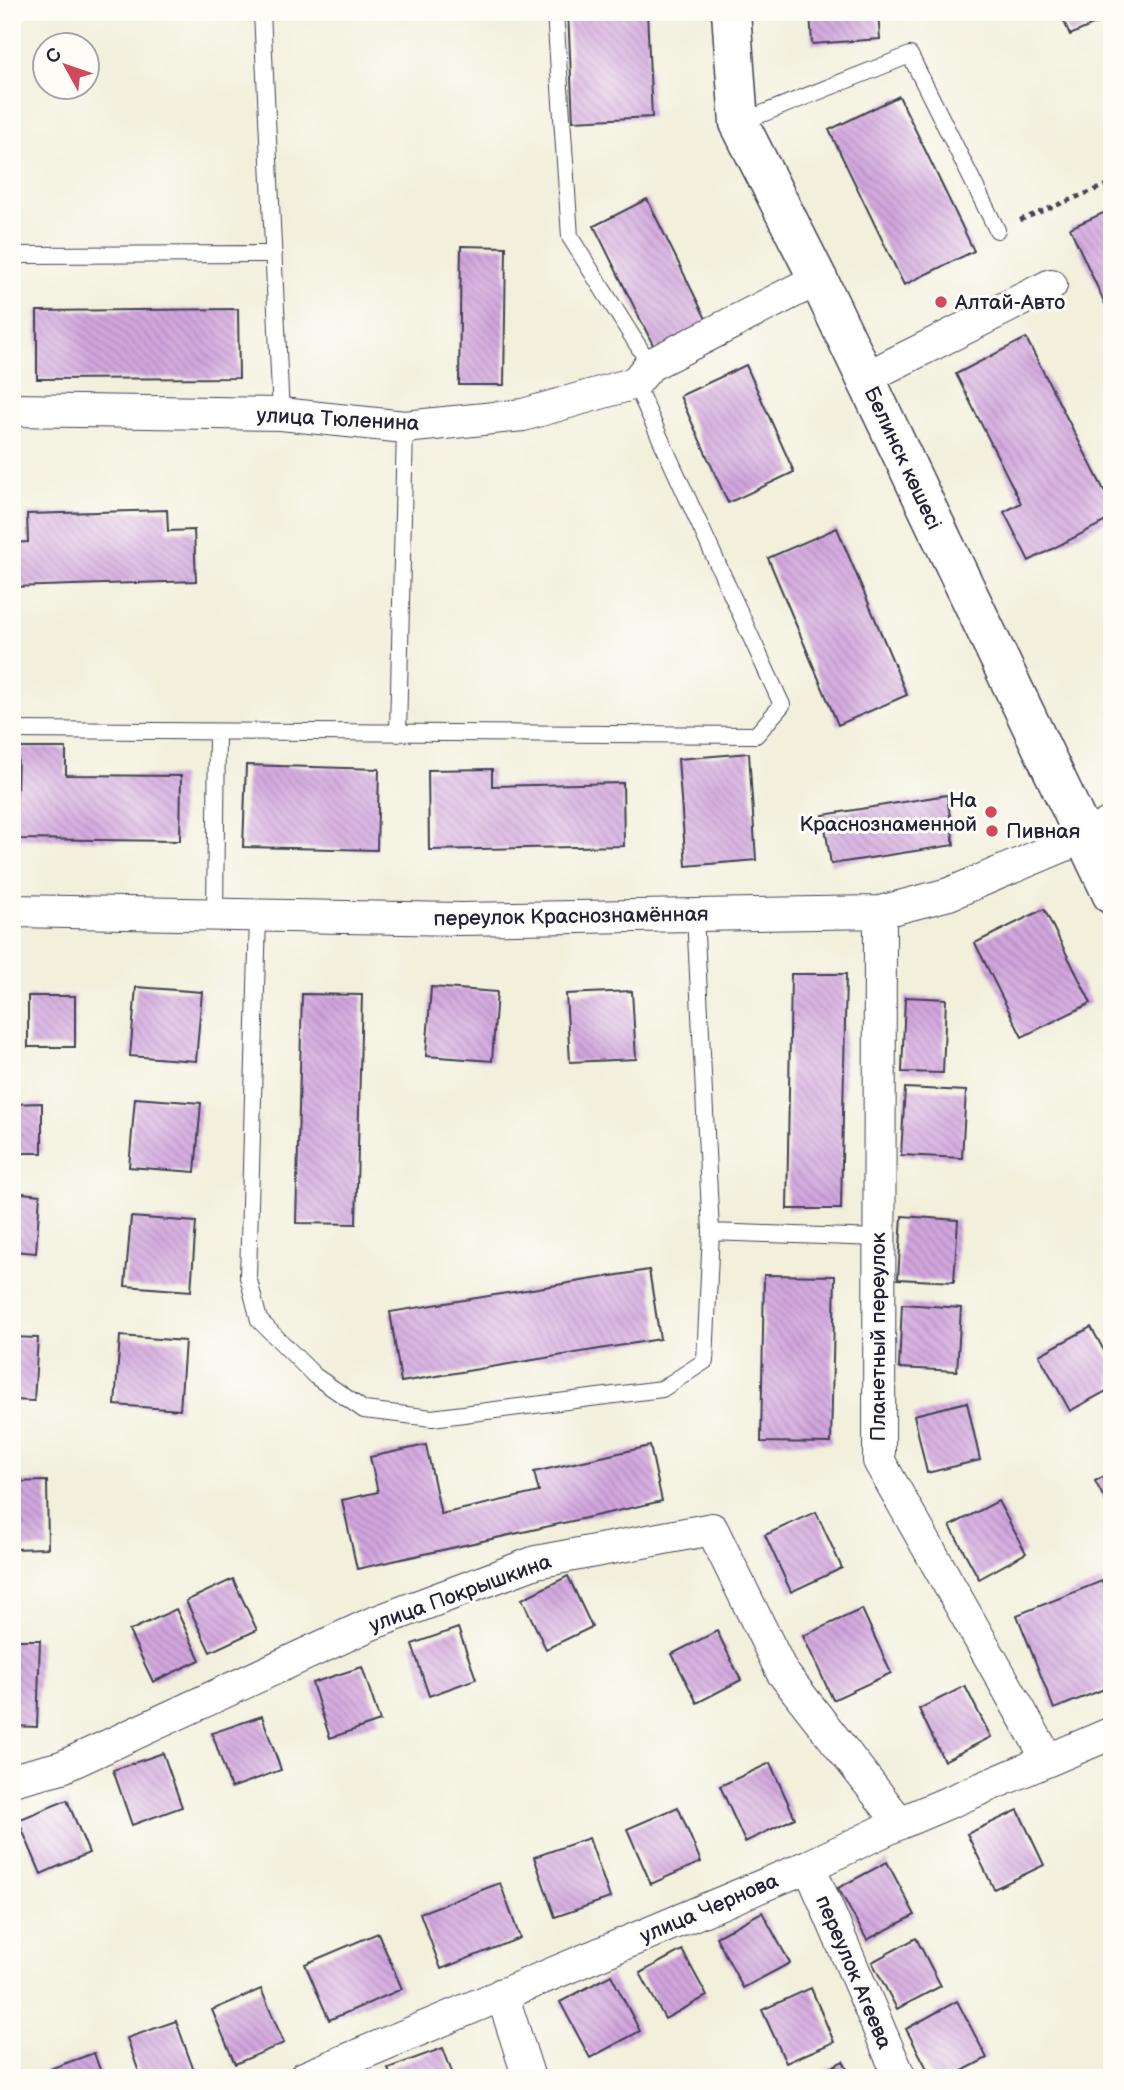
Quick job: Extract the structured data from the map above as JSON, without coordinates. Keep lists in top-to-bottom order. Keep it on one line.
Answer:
{"streets":{"main road":["Белинск көшесі"],"street":["улица Тюленина","переулок Краснознамённая","Планетный переулок","улица Покрышкина","улица Чернова","переулок Агеева"]},"crossings":[["улица Тюленина","Белинск көшесі"],["Белинск көшесі","переулок Краснознамённая"],["переулок Краснознамённая","Планетный переулок"],["Планетный переулок","улица Чернова"],["улица Покрышкина","улица Чернова"],["улица Чернова","переулок Агеева"]],"places":["Алтай-Авто","На Краснознаменной","Пивная"],"north":"top left"}
